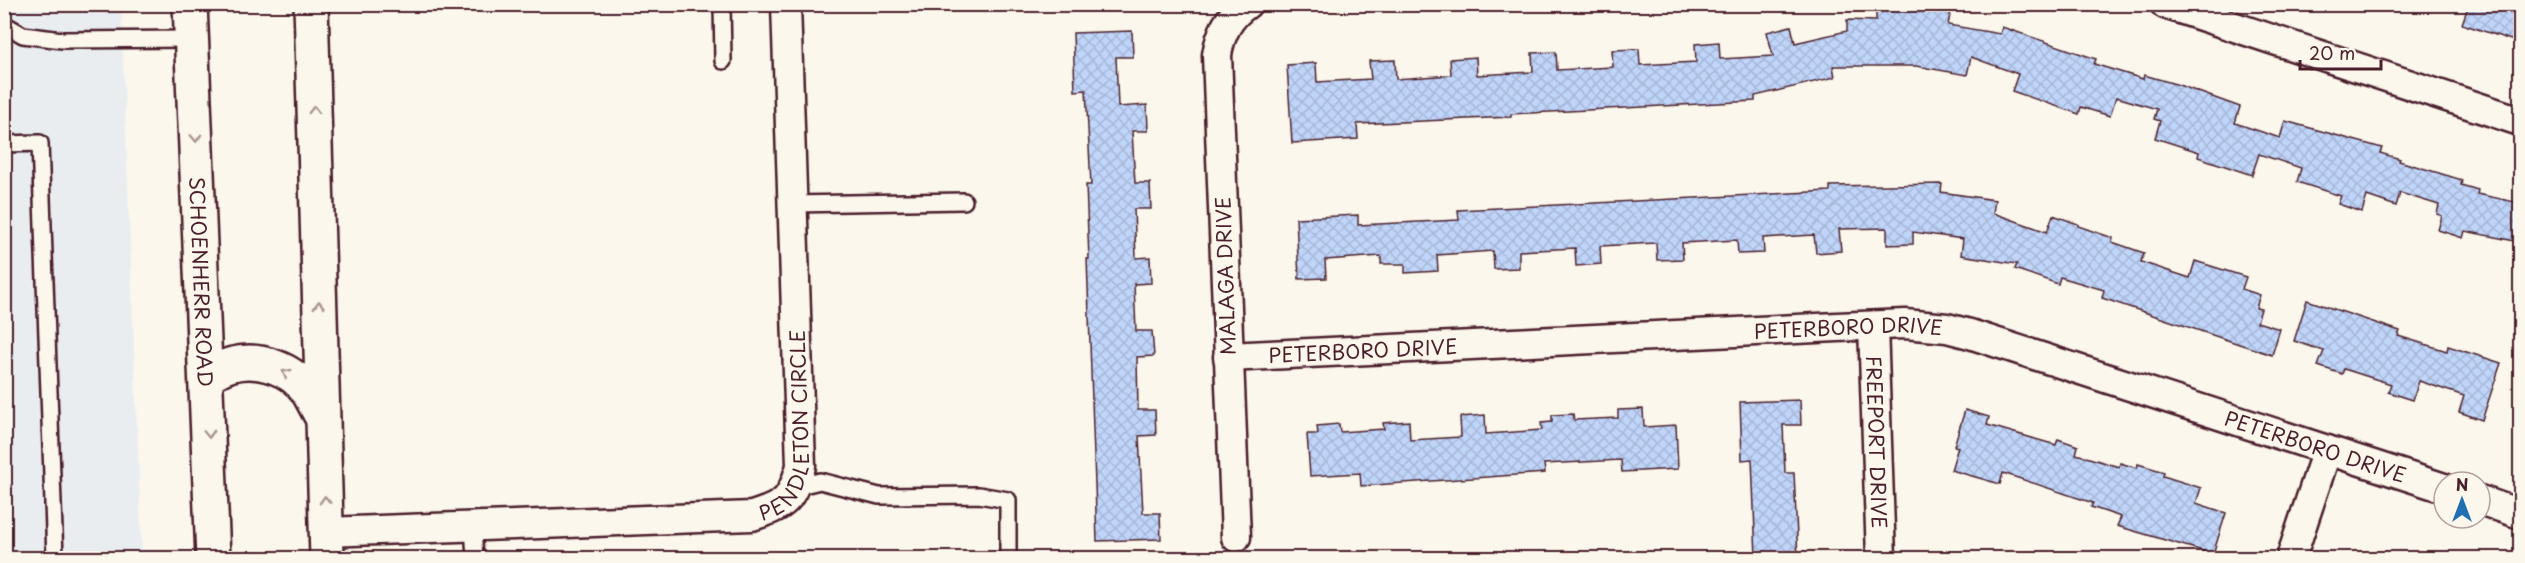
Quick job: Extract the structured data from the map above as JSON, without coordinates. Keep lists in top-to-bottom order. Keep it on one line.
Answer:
{"streets":{"main road":["SCHOENHERR ROAD"],"street":["MALAGA DRIVE","PETERBORO DRIVE","PENDLETON CIRCLE","FREEPORT DRIVE"]},"crossings":[["MALAGA DRIVE","PETERBORO DRIVE"],["PETERBORO DRIVE","FREEPORT DRIVE"]],"scale_bar":"20 m","north":"top"}
